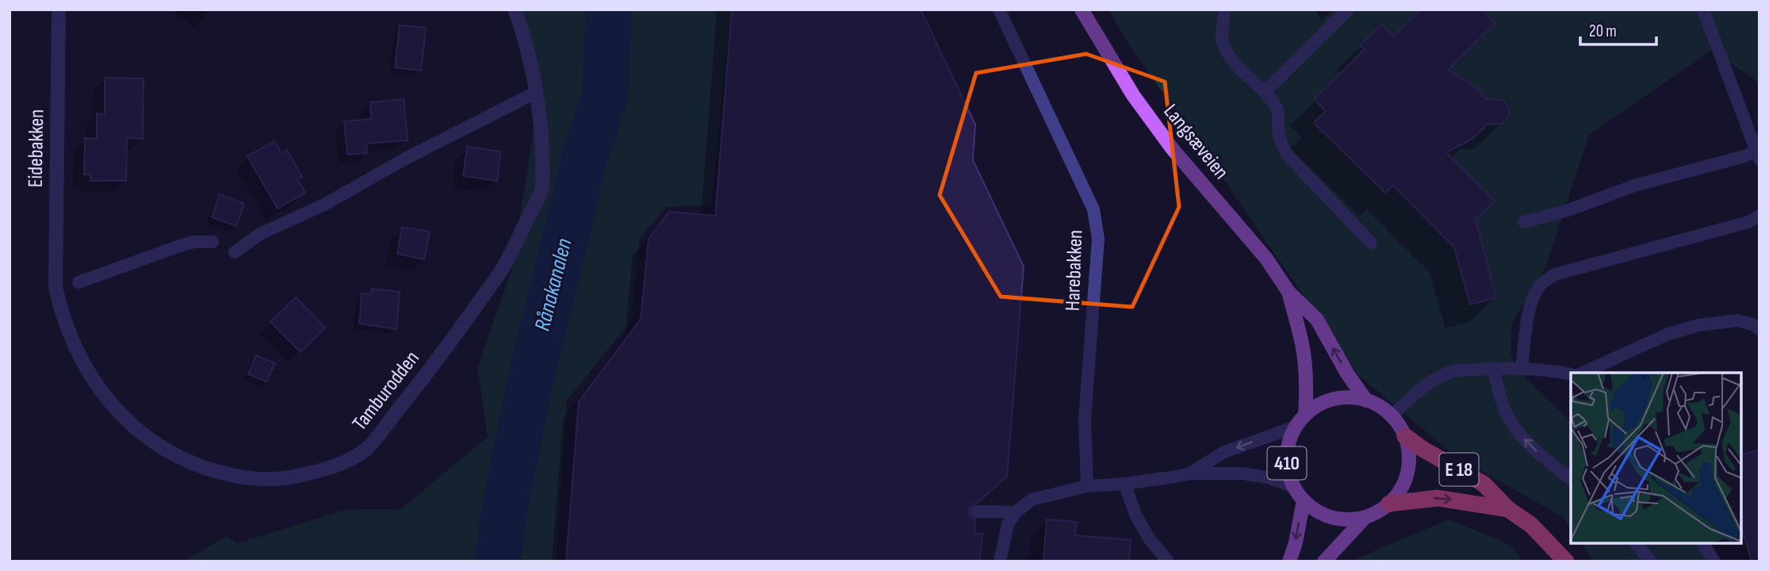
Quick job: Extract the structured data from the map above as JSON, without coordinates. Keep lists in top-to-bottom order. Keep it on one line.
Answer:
{"streets":{"highway":["E 18"],"main road":["Langsæveien","410"],"street":["Eidebakken","Tamburodden"],"lane":["Harebakken"]},"crossings":[["Langsæveien","410"],["Langsæveien","E 18"],["Eidebakken","Tamburodden"],["410","E 18"]],"water":["Rånakanalen"],"scale_bar":"20 m"}
